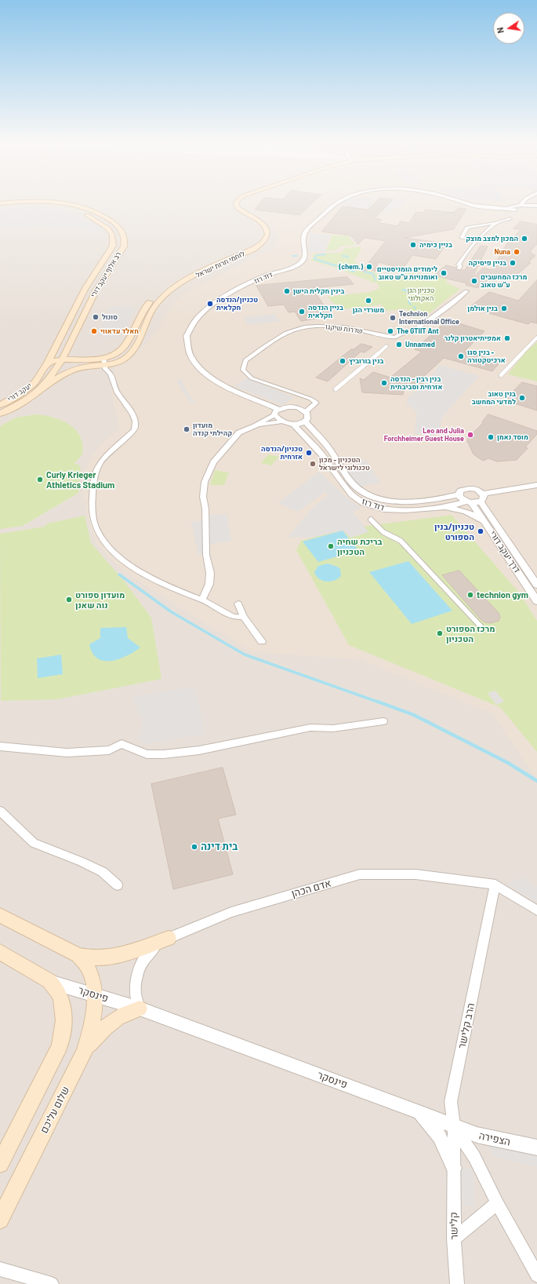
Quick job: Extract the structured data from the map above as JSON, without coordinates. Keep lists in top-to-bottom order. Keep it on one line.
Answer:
{"streets":{"main road":["לוחמי חרות ישראל","רב אלוף יעקב דורי","יעקב דורי","שלום עליכם"],"street":["דוד רוז","שדרות שיקגו","דרך יעקב דורי","אדם הכהן","פינסקר","הרב קלישר","הצפירה","קלישר"]},"crossings":[["לוחמי חרות ישראל","רב אלוף יעקב דורי"],["רב אלוף יעקב דורי","יעקב דורי"],["דוד רוז","דרך יעקב דורי"],["אדם הכהן","פינסקר"],["אדם הכהן","הרב קלישר"],["פינסקר","הרב קלישר"],["פינסקר","שלום עליכם"],["פינסקר","הצפירה"],["הרב קלישר","הצפירה"],["הרב קלישר","קלישר"]],"parks":["טכניון הגן האקולוגי"],"places":["המכון למצב מוצק","בניין כימיה","Nuna","בניין פיסיקה","(chem.)","לימודים הומניסטיים ואומנויות ע\"ש טאוב","מרכז המחשבים ע\"ש טאוב","בינין חקלית הישן","משרדי הגן","טכניון/הנדסה חקלאית","בנין אולמן","בניין הנדסה חקלאית","סונול","Technion International Office","חאלד עדאווי","The GTIIT Ant","אמפיתיאטרון קלנר","Unnamed","בנין סגו - ארכיטקטורה","בנין בורוביץ","בנין רבין - הנדסה אזרחית וסביבתית","בנין טאוב למדעי המחשב","מועדון קהילתי קנדה","Leo and Julia Forchheimer Guest House","מוסד נאמן","טכניון/הנדסה אזרחית","הטכניון - מכון טכנולוגי לישראל","Curly Krieger Athletics Stadium","טכניון/בנין הספורט","בריכת שחיה הטכניון","technion gym","מועדון ספורט נוה שאנן","מרכז הספורט הטכניון","בית דינה"],"north":"left"}
